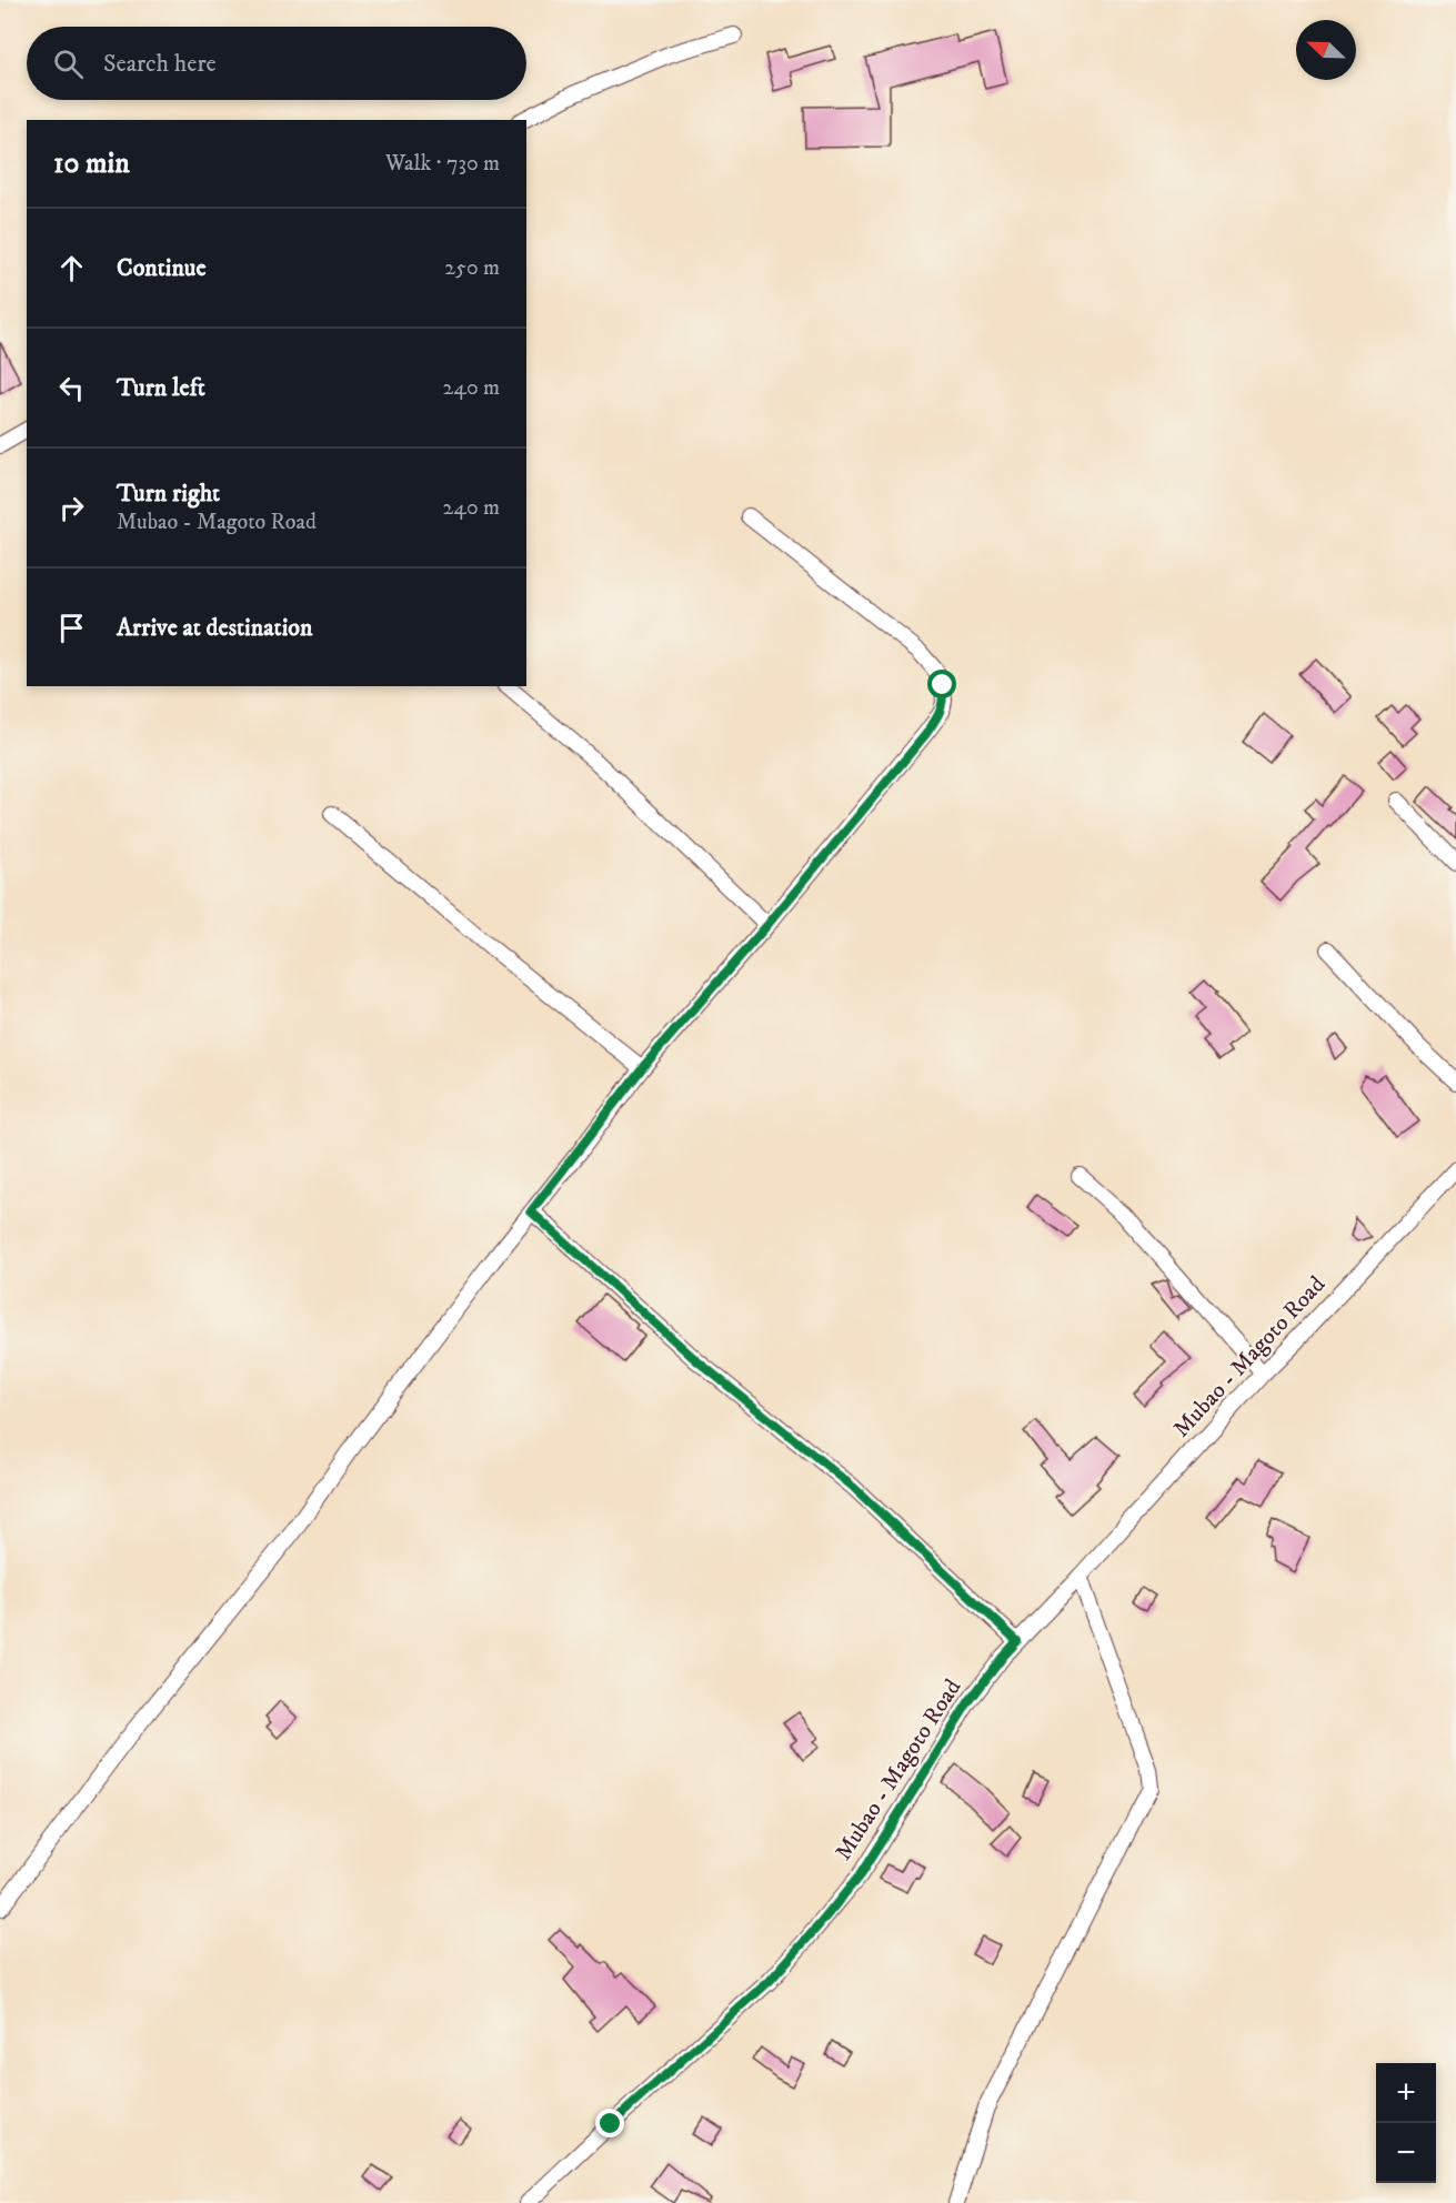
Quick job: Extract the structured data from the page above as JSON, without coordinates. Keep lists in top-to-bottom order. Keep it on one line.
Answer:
{"streets":{"street":["Mubao - Magoto Road"]},"north":"top left","page":{"search":"Search here","heading":["10 min","Walk · 730 m"],"list":[["Continue","250 m"],["Turn left","240 m"],["Turn right","Mubao - Magoto Road","240 m"],"Arrive at destination"],"map_buttons":["+","−"]}}
